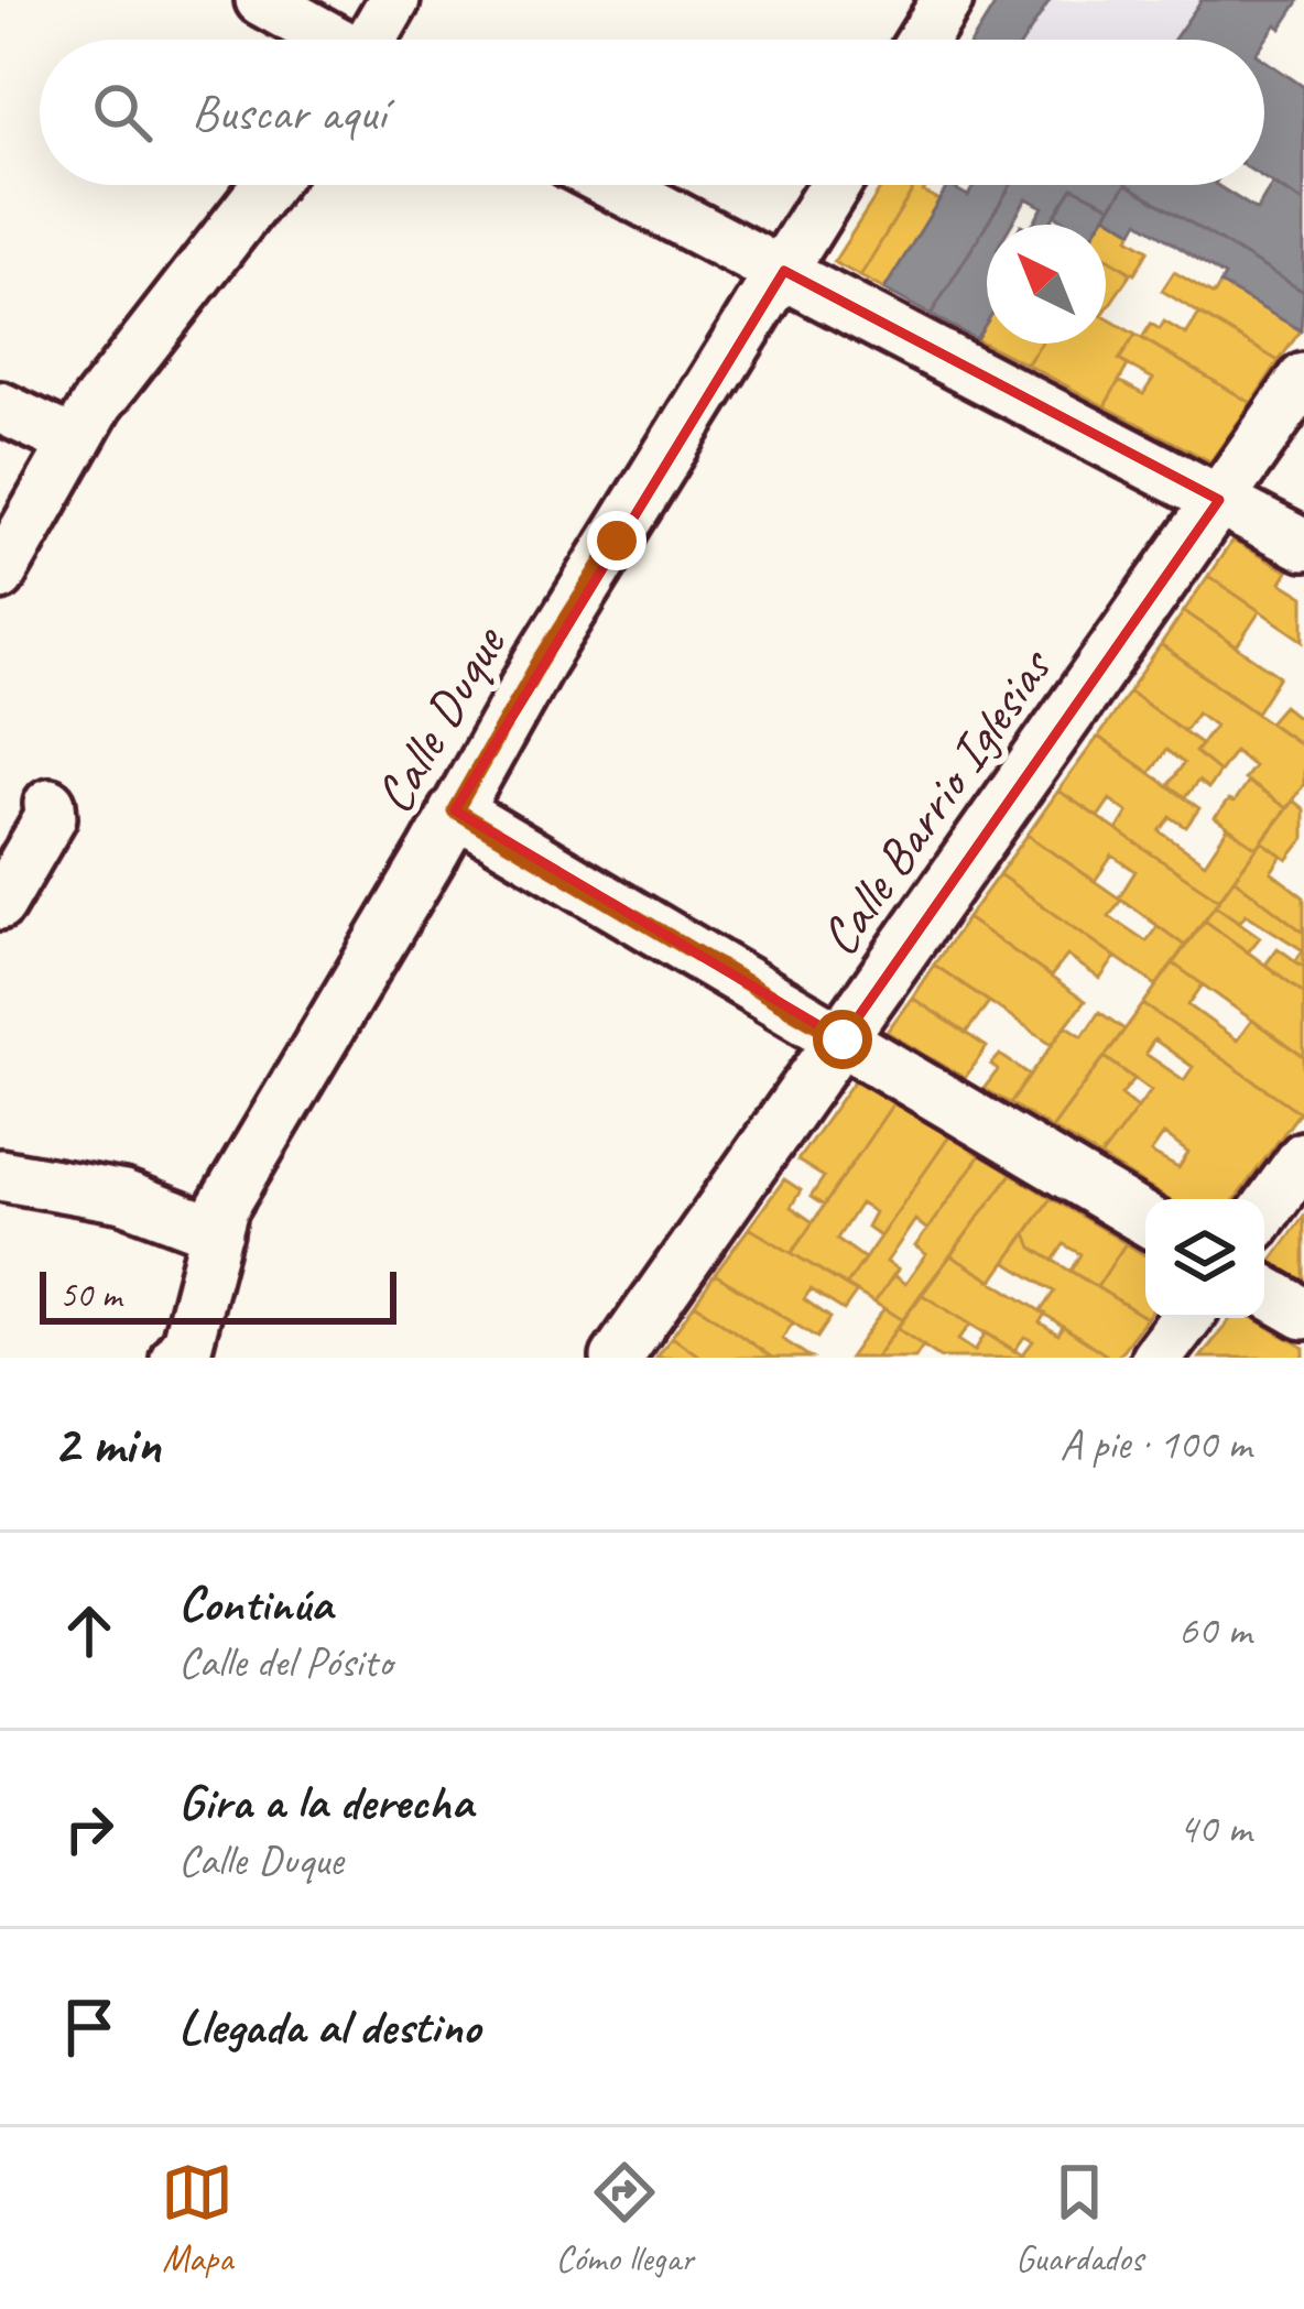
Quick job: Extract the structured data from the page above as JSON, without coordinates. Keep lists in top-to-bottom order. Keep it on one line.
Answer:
{"streets":{"street":["Calle Duque","Calle Barrio Iglesias"]},"scale_bar":"50 m","north":"top left","page":{"search":"Buscar aquí","scale":"50 m","heading":["2 min","A pie · 100 m"],"list":[["Continúa","Calle del Pósito","60 m"],["Gira a la derecha","Calle Duque","40 m"],"Llegada al destino"],"nav":["Mapa","Cómo llegar","Guardados"]}}
